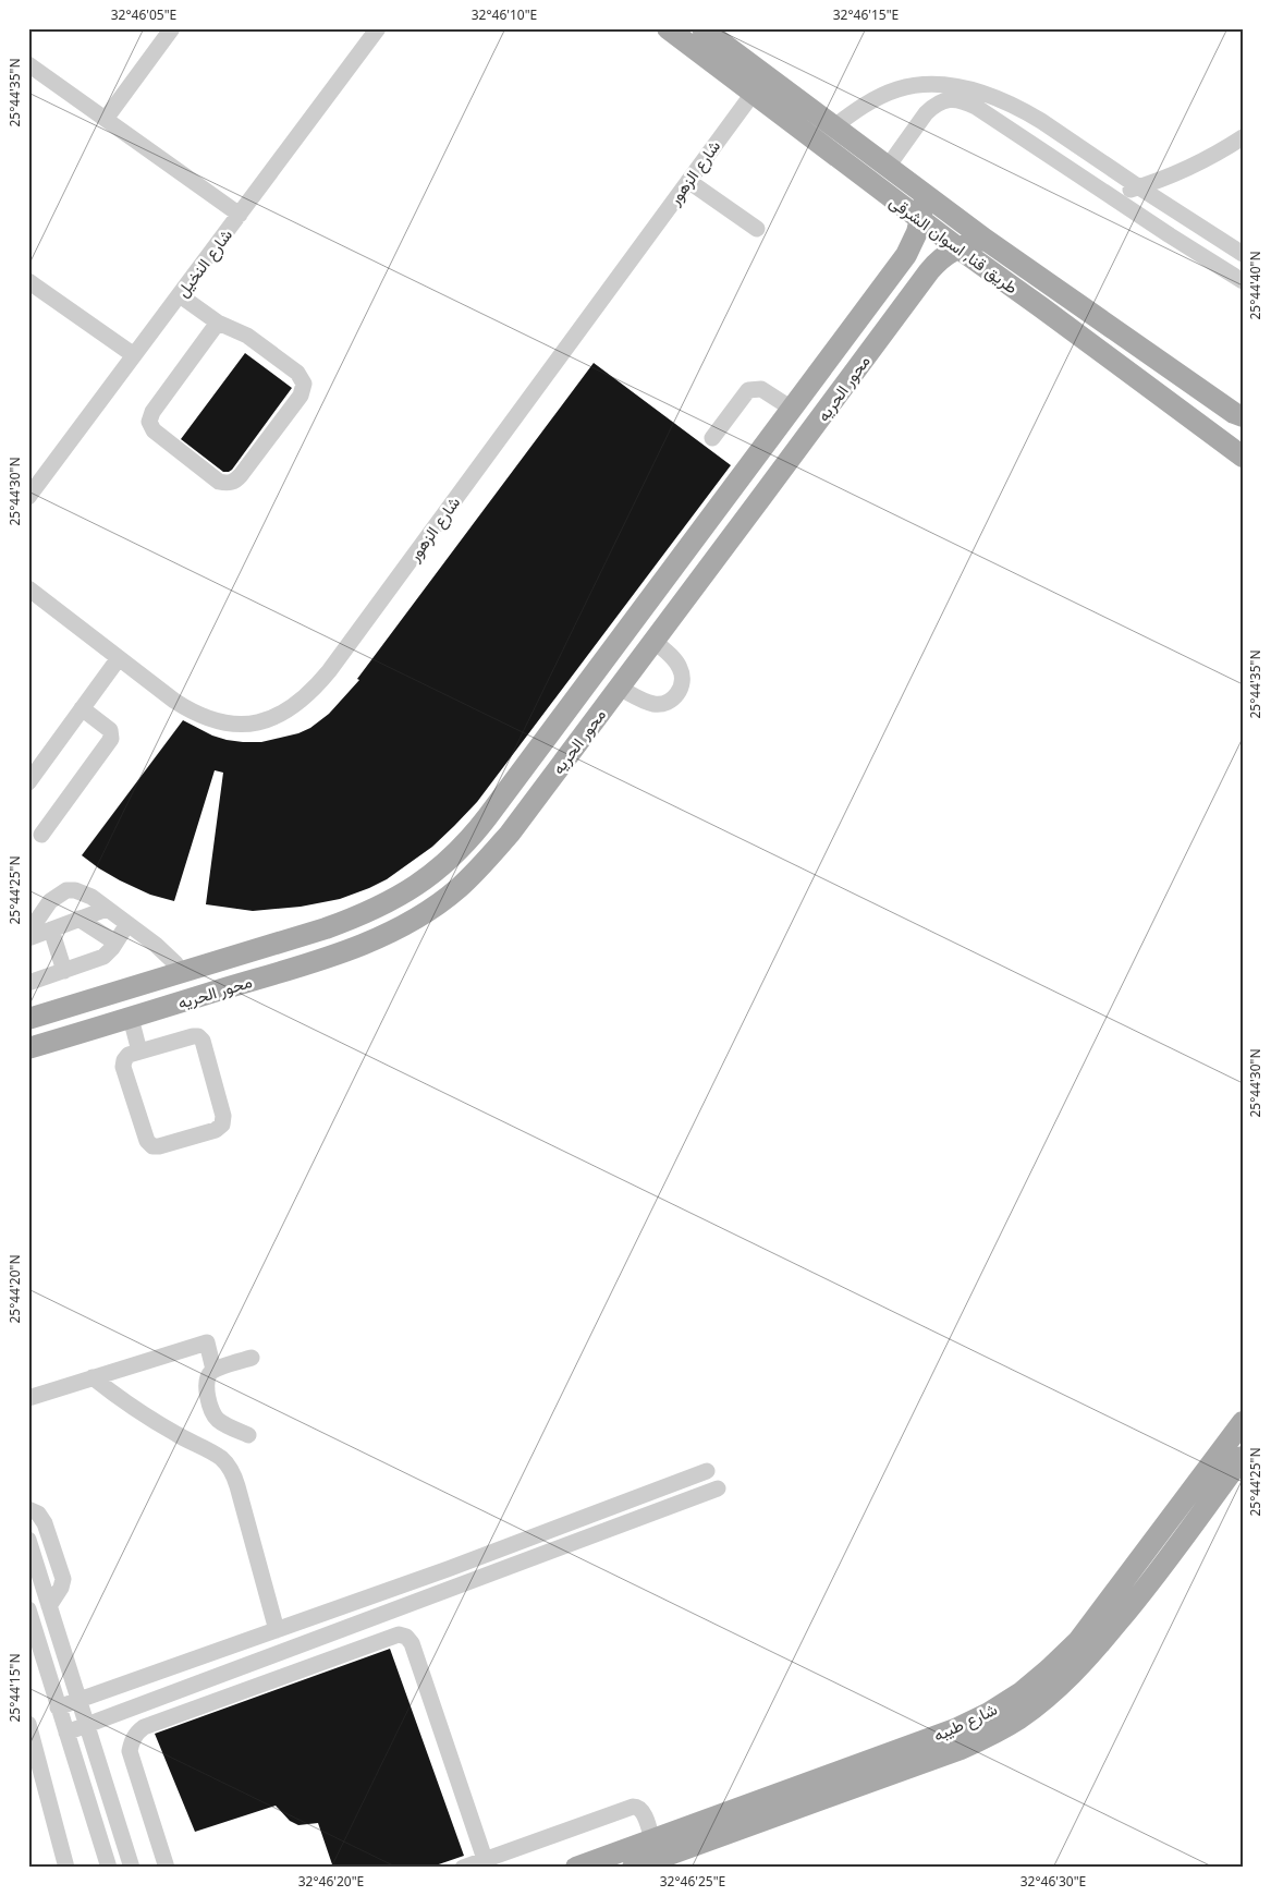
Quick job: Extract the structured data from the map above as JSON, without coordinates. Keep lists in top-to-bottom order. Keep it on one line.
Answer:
{"streets":{"main road":["طريق قنا, اسوان الشرقى","محور الحريه","شارع طيبه"],"street":["شارع الزهور","شارع النخيل"]},"crossings":[["شارع الزهور","طريق قنا, اسوان الشرقى"],["طريق قنا, اسوان الشرقى","محور الحريه"]],"coordinates":["32°46'05\"E","32°46'10\"E","32°46'15\"E","25°44'35\"N","25°44'40\"N","25°44'30\"N","25°44'25\"N","25°44'20\"N","25°44'15\"N","32°46'20\"E","32°46'25\"E","32°46'30\"E"]}
